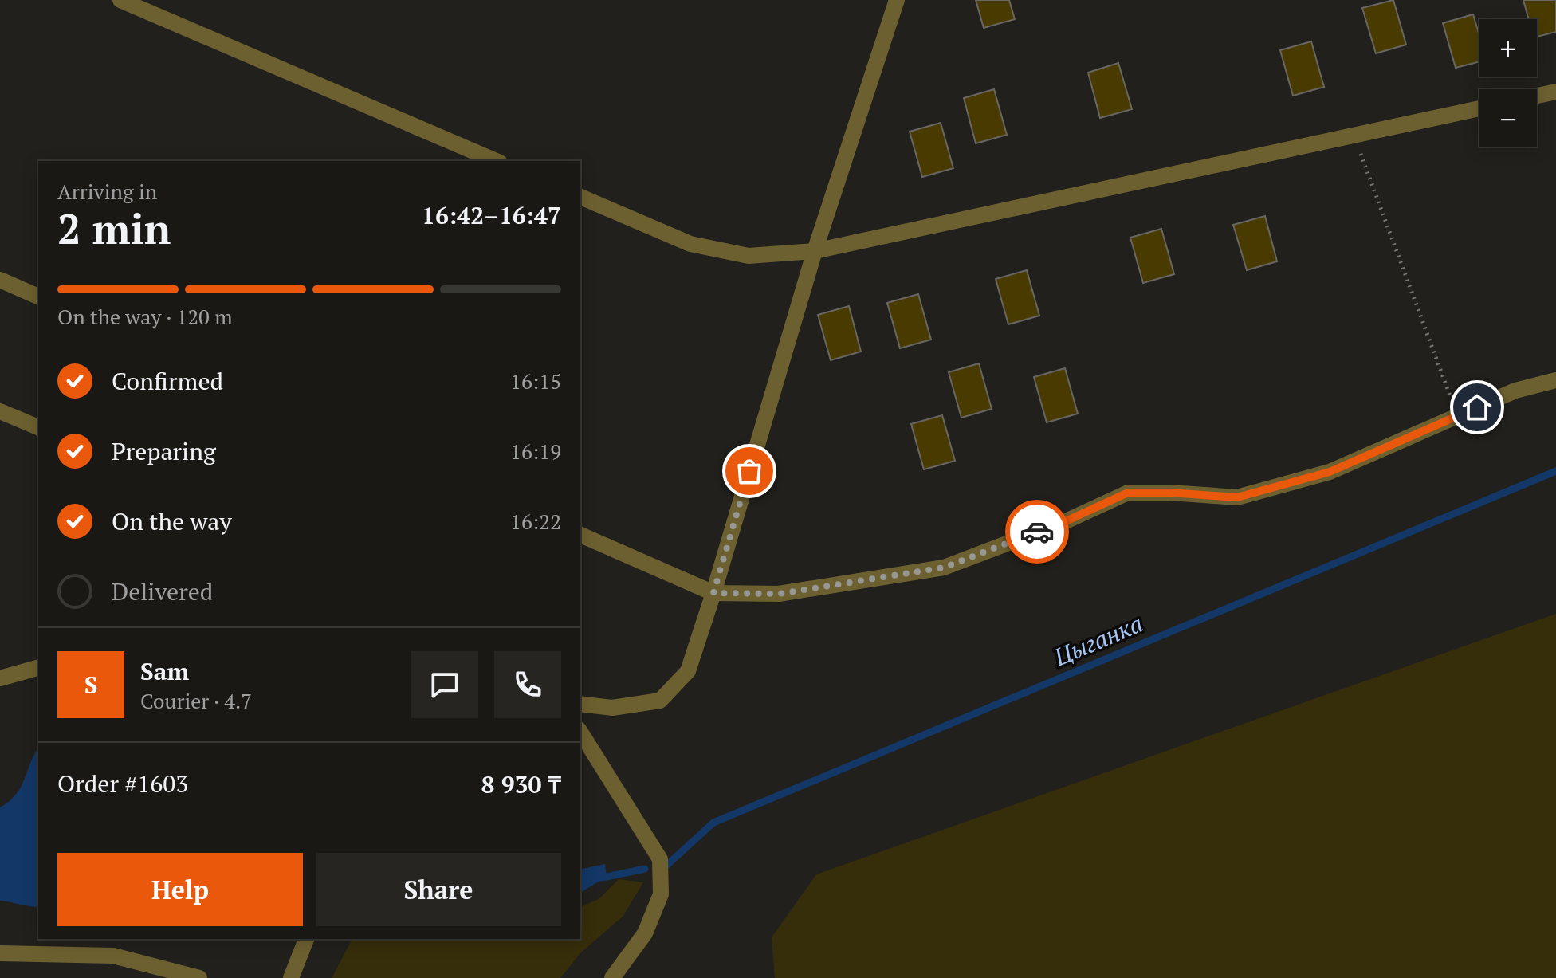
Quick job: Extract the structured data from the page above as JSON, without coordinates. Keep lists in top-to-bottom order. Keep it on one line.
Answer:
{"water":["Цыганка"],"page":{"map_buttons":["+","−"],"heading":["2 min","Arriving in","16:42–16:47"],"panel":["Sam","Courier · 4.7","Order #1603","8 930 ₸"],"bar":"On the way · 120 m","list":[["Confirmed","16:15"],["Preparing","16:19"],["On the way","16:22"],"Delivered"],"round":"S","buttons":["Help","Share"]}}
